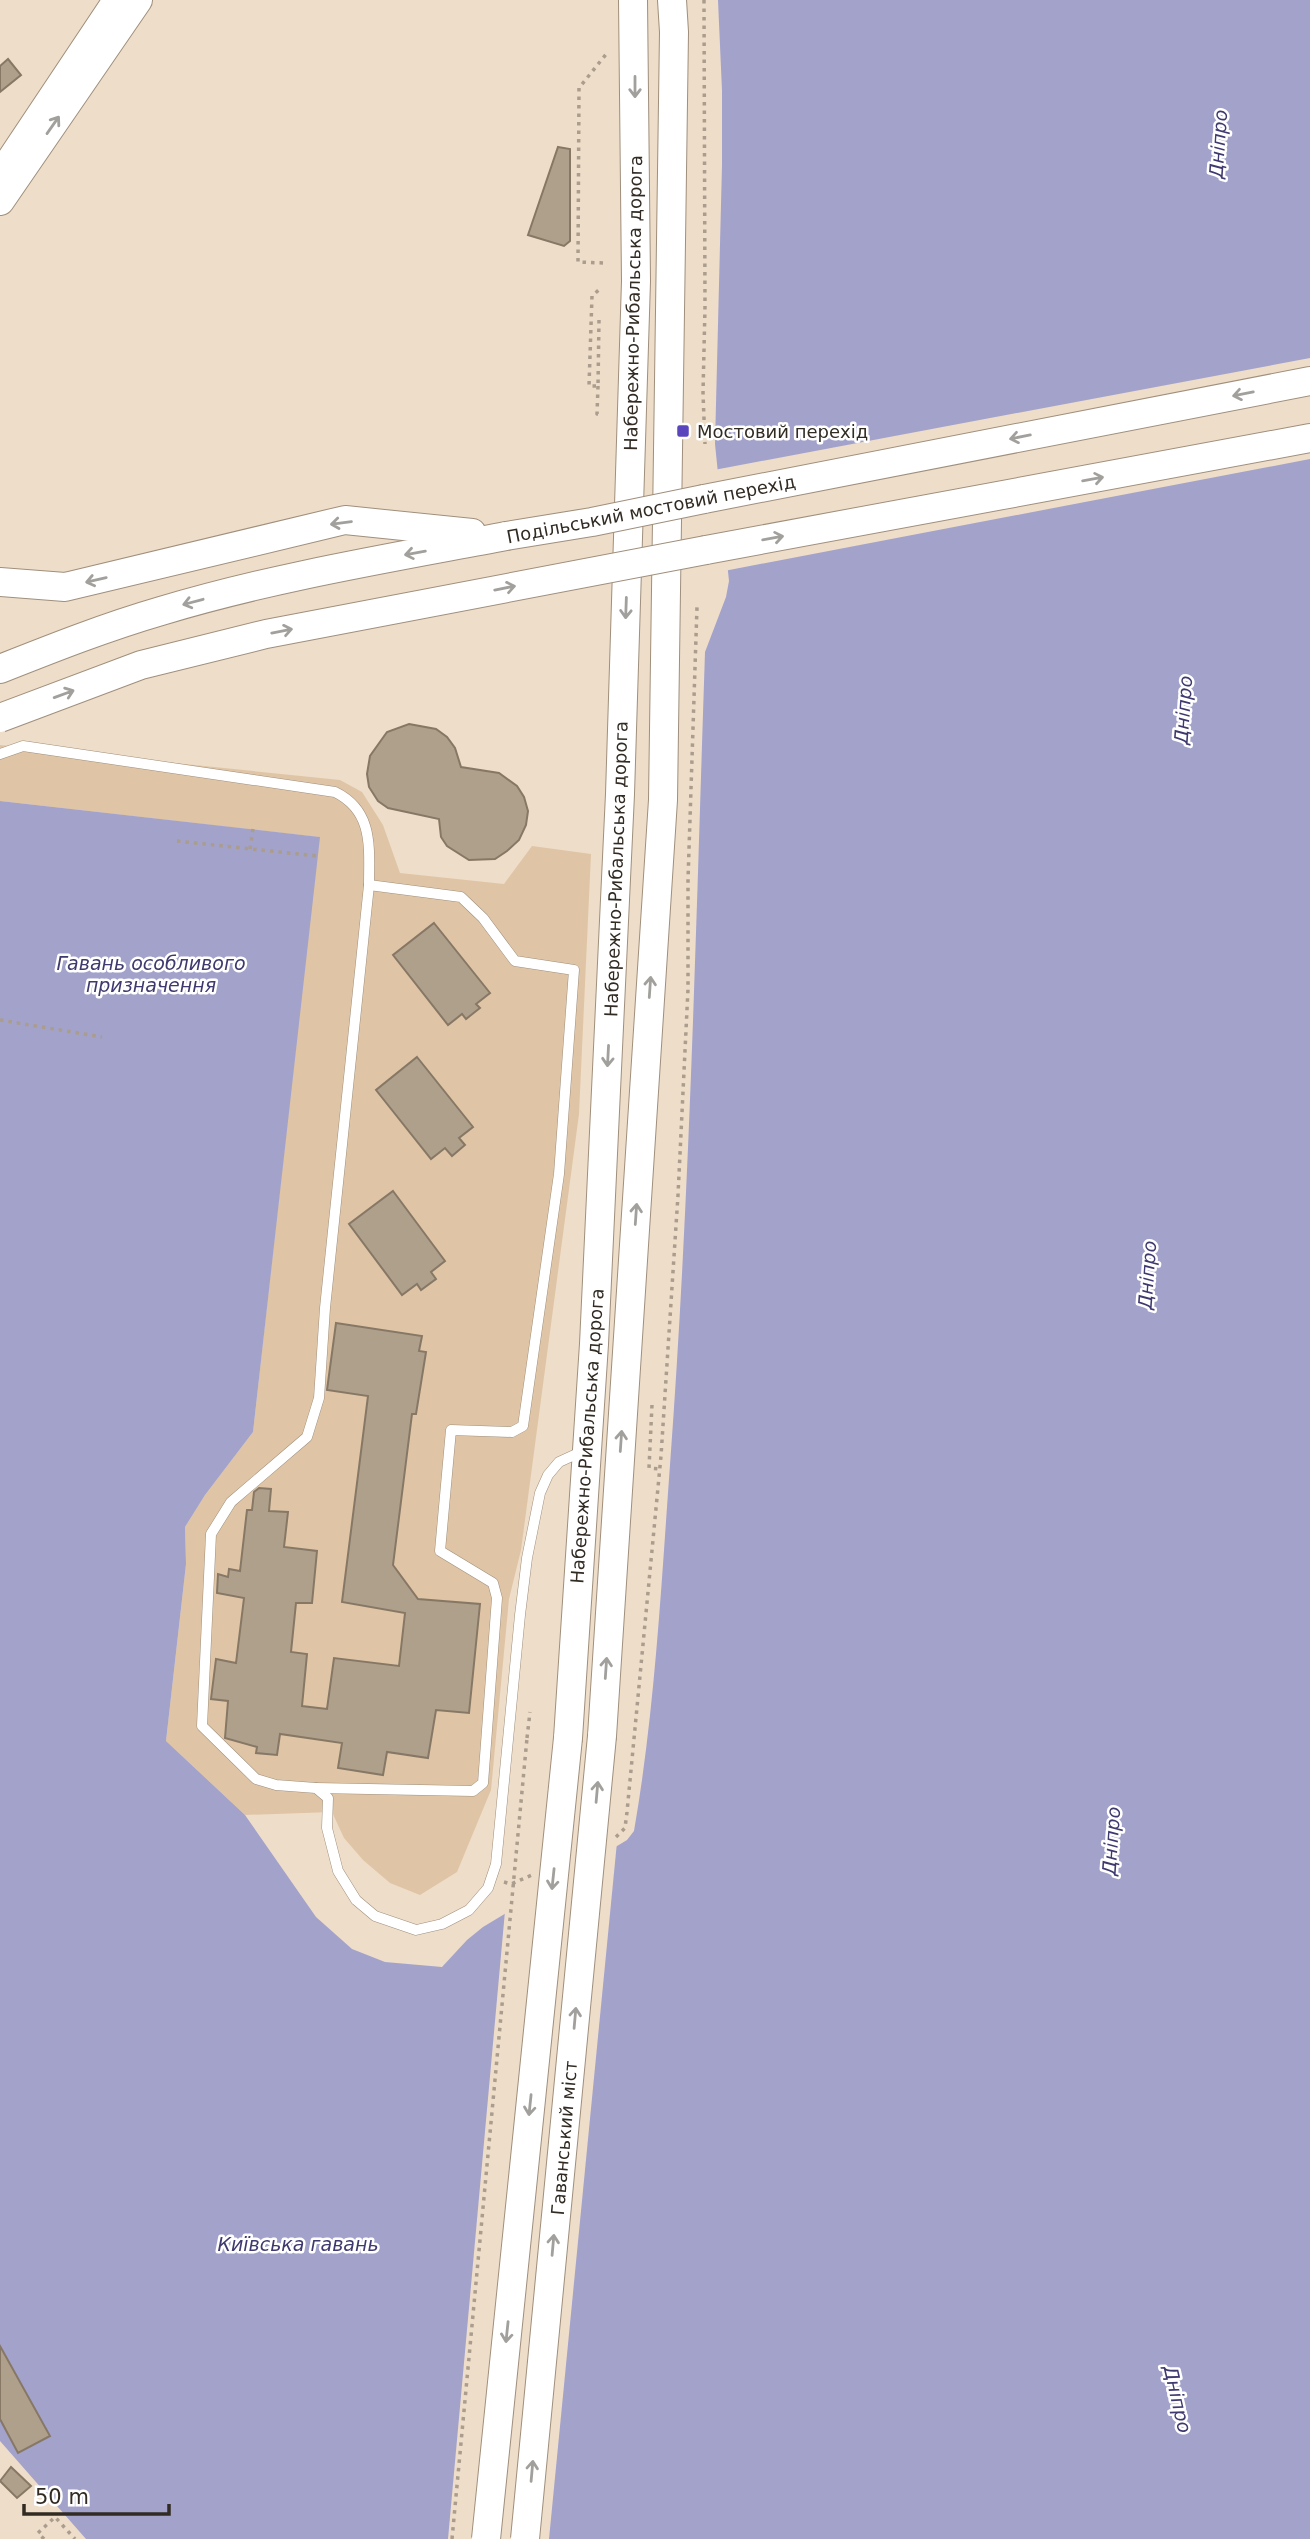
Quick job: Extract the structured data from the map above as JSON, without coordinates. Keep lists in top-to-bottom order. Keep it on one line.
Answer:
{"streets":{"main road":["Набережно-Рибальська дорога","Подільський мостовий перехід","Гаванський міст"]},"crossings":[["Набережно-Рибальська дорога","Гаванський міст"]],"water":["Дніпро","Гавань особливого призначення","Київська гавань"],"places":{"transit":["Мостовий перехід"]},"scale_bar":"50 m"}
